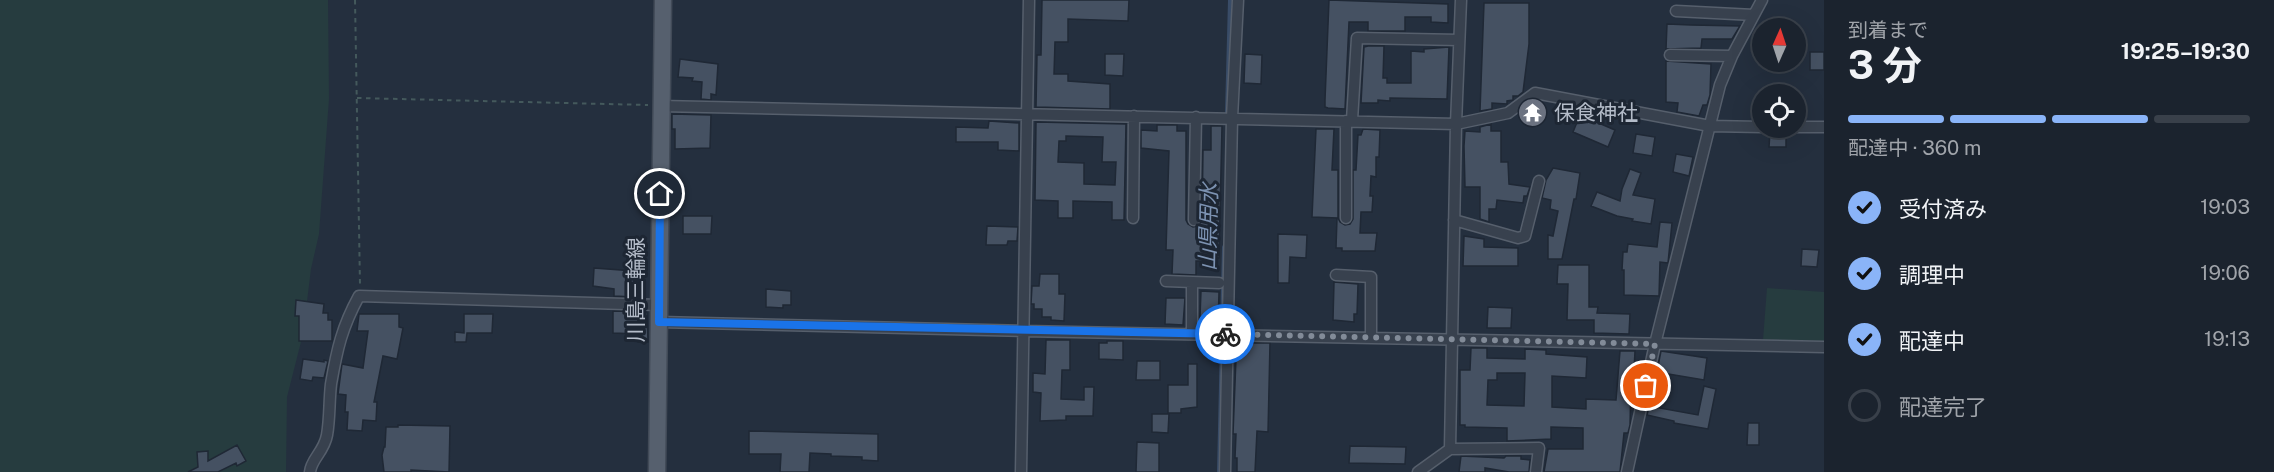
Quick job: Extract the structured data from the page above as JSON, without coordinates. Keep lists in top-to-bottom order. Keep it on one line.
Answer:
{"streets":{"main road":["川島三輪線"]},"water":["山県用水"],"places":{"temple":["保食神社"]},"north":"top","page":{"heading":["3 分","到着まで","19:25–19:30"],"bar":"配達中 · 360 m","list":[["受付済み","19:03"],["調理中","19:06"],["配達中","19:13"],"配達完了"]}}
